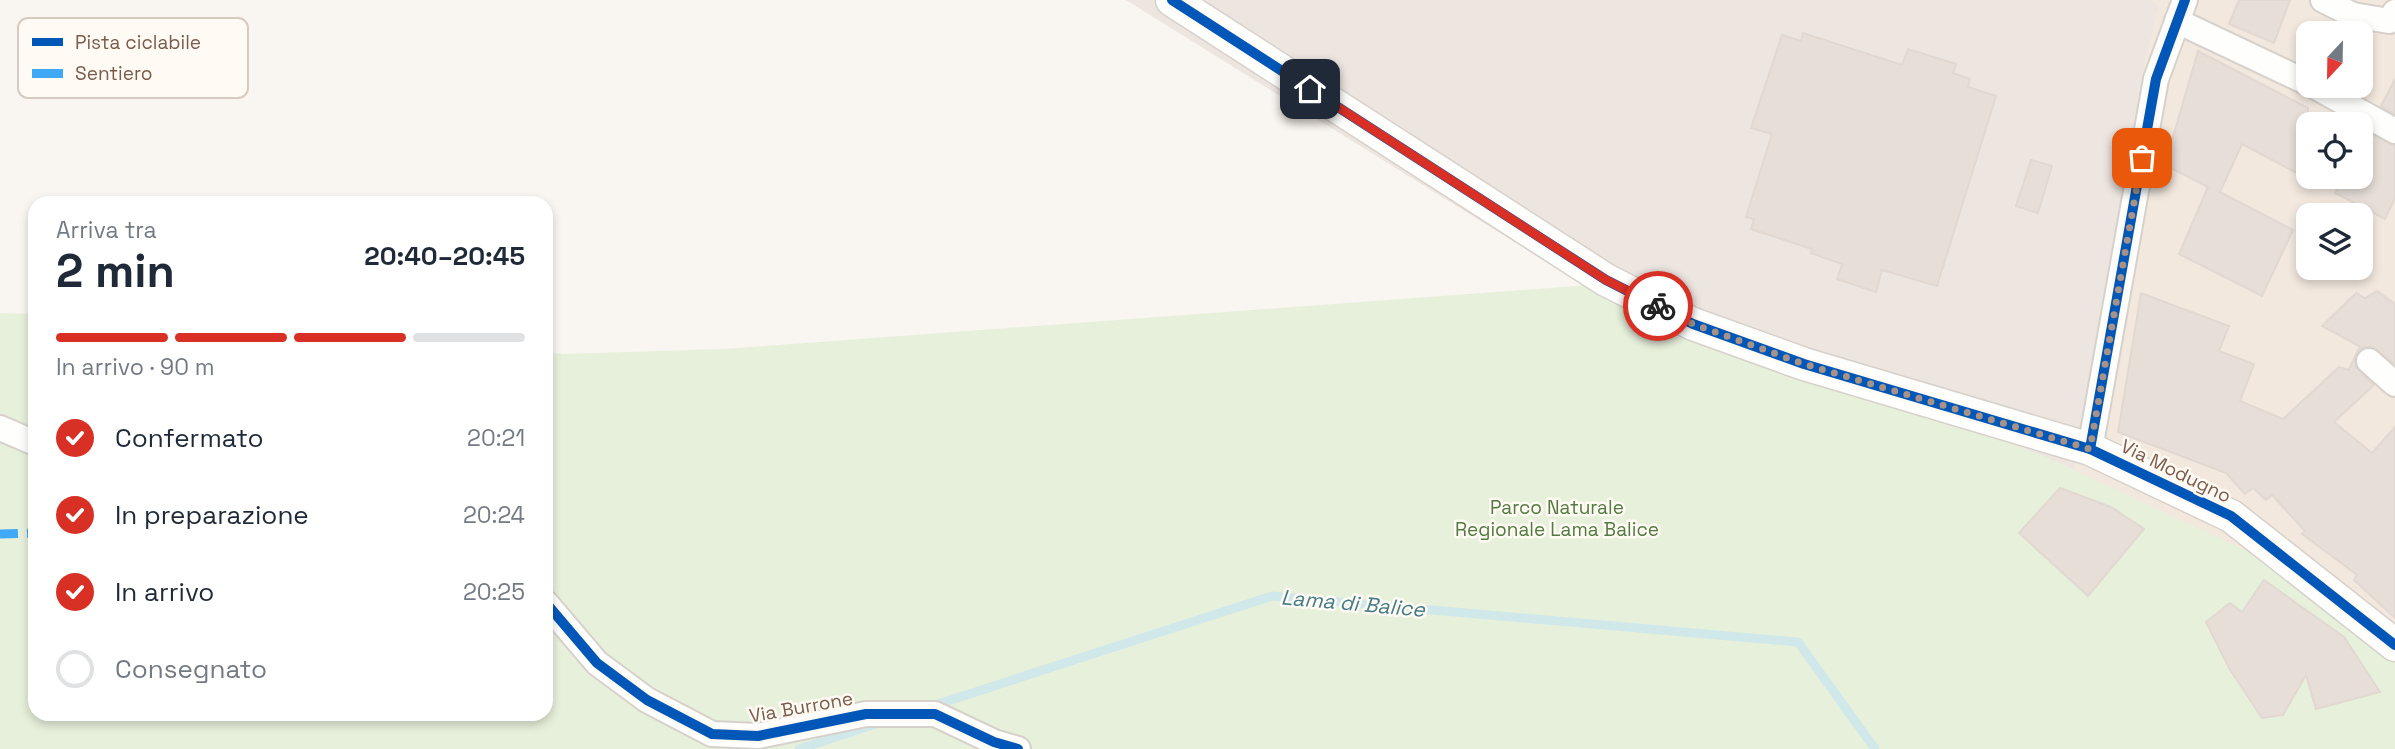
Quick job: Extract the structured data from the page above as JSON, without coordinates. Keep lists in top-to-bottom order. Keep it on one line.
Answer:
{"streets":{"street":["Via Modugno","Via Burrone"]},"water":["Lama di Balice"],"parks":["Parco Naturale Regionale Lama Balice"],"legend":["Pista ciclabile","Sentiero"],"north":"bottom","page":{"heading":["2 min","Arriva tra","20:40–20:45"],"bar":"In arrivo · 90 m","list":[["Confermato","20:21"],["In preparazione","20:24"],["In arrivo","20:25"],"Consegnato"]}}
